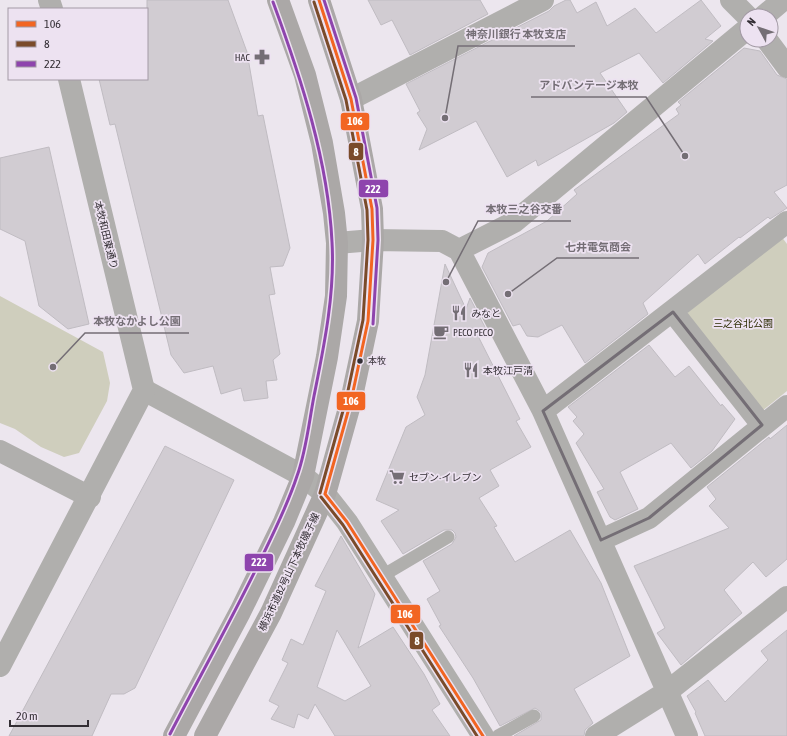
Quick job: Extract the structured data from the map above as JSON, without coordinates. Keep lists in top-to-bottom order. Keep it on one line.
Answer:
{"streets":{"main road":["横浜市道82号山下本牧磯子線"],"street":["本牧和田東通り"]},"parks":["三之谷北公園"],"places":{"pharmacy":["HAC"],"other":["神奈川銀行 本牧支店","アドバンテージ本牧","本牧三之谷交番","七井電気商会","本牧","本牧なかよし公園"],"restaurant":["みなと","本牧江戸清"],"cafe":["PECO PECO"],"supermarket":["セブン-イレブン"]},"lines":["transit line 106","transit line 222","transit line 8"],"legend":["106","8","222"],"scale_bar":"20 m","north":"top left"}
